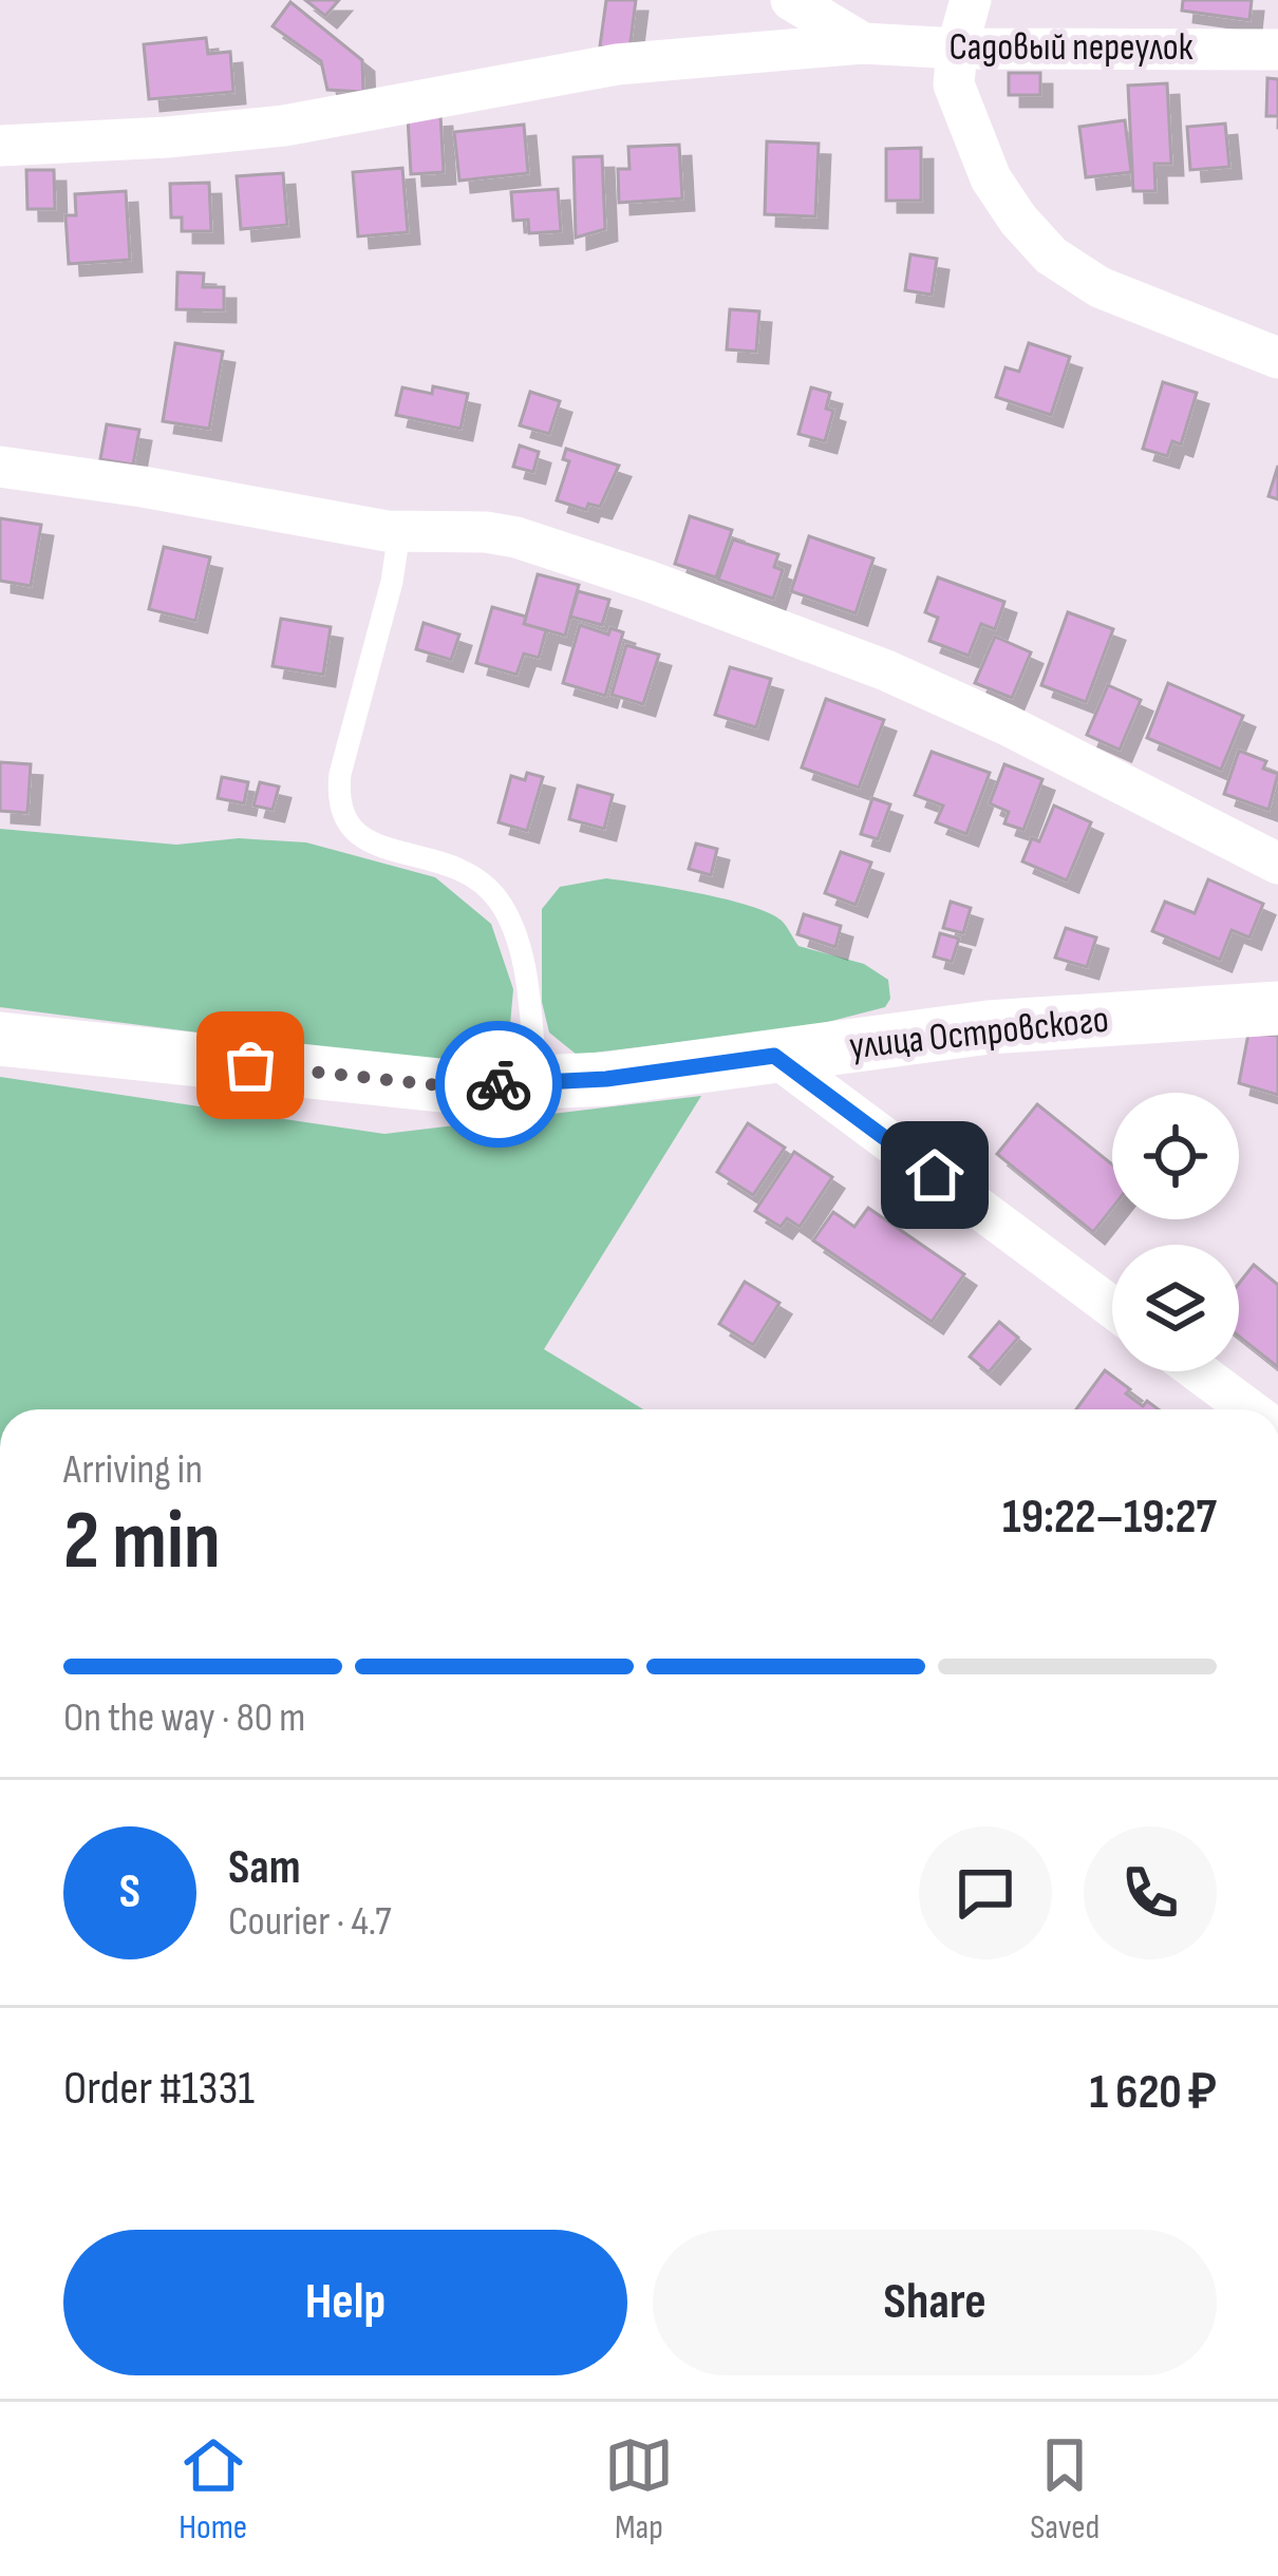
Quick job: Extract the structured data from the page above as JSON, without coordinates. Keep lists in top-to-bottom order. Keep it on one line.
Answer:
{"streets":{"street":["Садовый переулок","улица Островского"]},"page":{"heading":["2 min","Arriving in","19:22–19:27"],"panel":["Sam","Courier · 4.7","Order #1331","1 620 ₽"],"bar":"On the way · 80 m","round":"S","buttons":["Help","Share"],"tabs":["Home","Map","Saved"]}}
